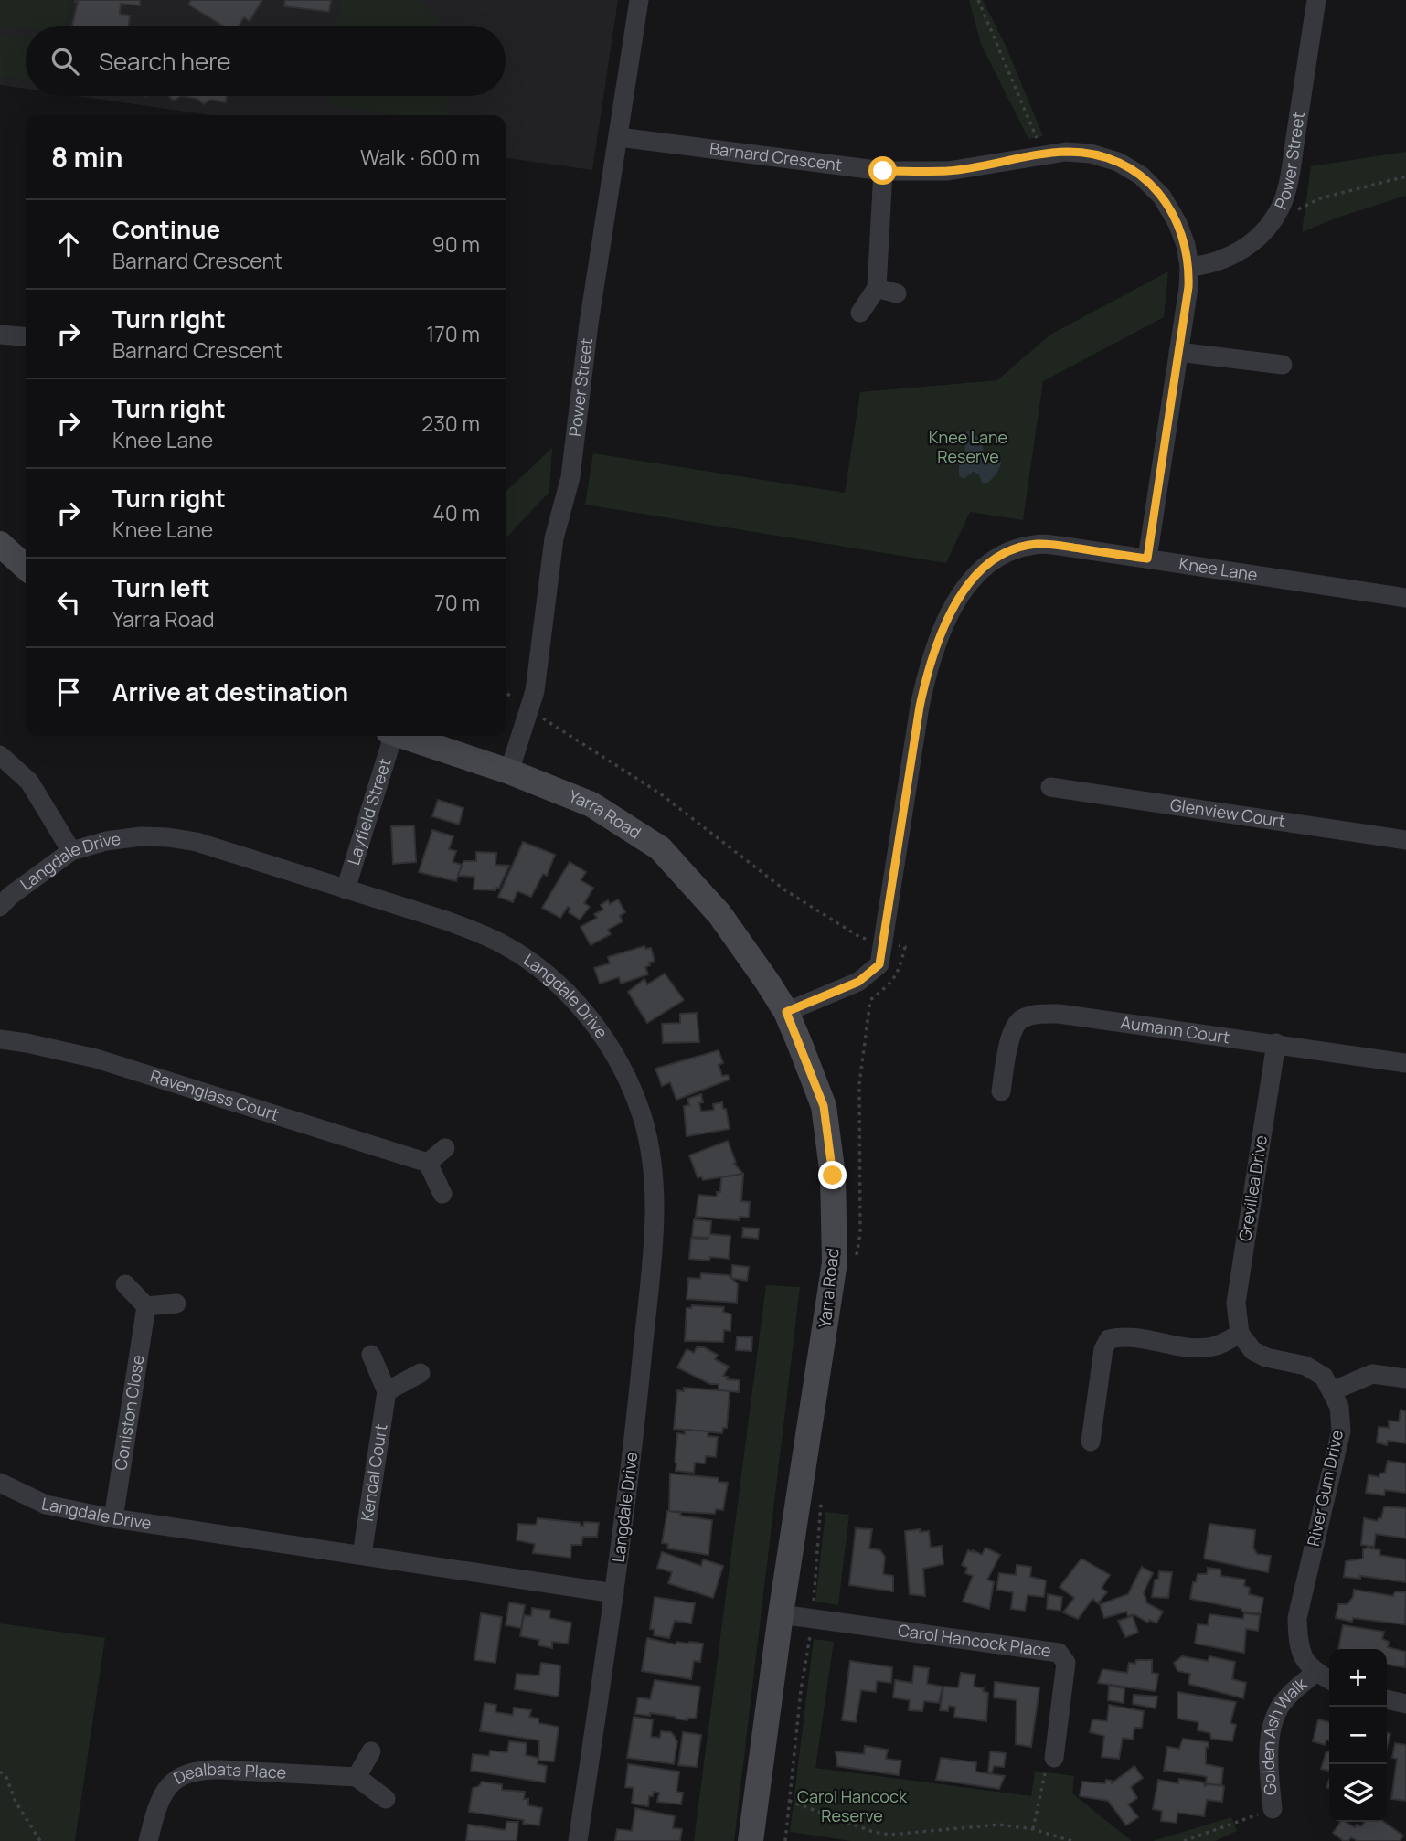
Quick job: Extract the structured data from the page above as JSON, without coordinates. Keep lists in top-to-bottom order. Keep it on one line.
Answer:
{"streets":{"main road":["Yarra Road"],"street":["Barnard Crescent","Power Street","Knee Lane","Layfield Street","Glenview Court","Langdale Drive","Aumann Court","Ravenglass Court","Grevillea Drive","Coniston Close","Kendal Court","River Gum Drive","Carol Hancock Place","Golden Ash Walk","Dealbata Place"]},"crossings":[["Barnard Crescent","Power Street"],["Barnard Crescent","Knee Lane"],["Power Street","Yarra Road"],["Knee Lane","Yarra Road"],["Layfield Street","Langdale Drive"],["Yarra Road","Carol Hancock Place"],["Langdale Drive","Coniston Close"],["Langdale Drive","Kendal Court"],["Aumann Court","Grevillea Drive"],["Grevillea Drive","River Gum Drive"],["River Gum Drive","Golden Ash Walk"]],"parks":["Knee Lane Reserve","Carol Hancock Reserve"],"page":{"search":"Search here","heading":["8 min","Walk · 600 m"],"list":[["Continue","Barnard Crescent","90 m"],["Turn right","Barnard Crescent","170 m"],["Turn right","Knee Lane","230 m"],["Turn right","Knee Lane","40 m"],["Turn left","Yarra Road","70 m"],"Arrive at destination"],"map_buttons":["+","−"]}}
